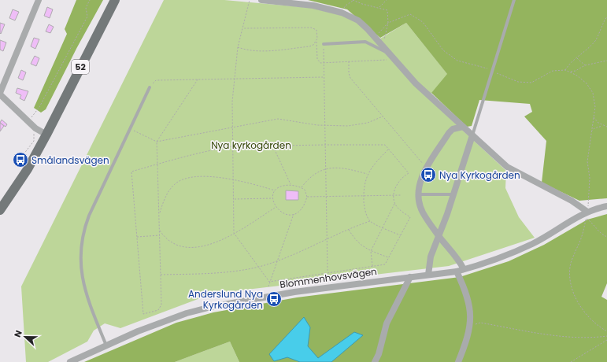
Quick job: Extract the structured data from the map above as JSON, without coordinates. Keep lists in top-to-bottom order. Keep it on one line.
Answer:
{"streets":{"main road":["52"],"street":["Blommenhovsvägen"]},"parks":["Nya kyrkogården"],"places":{"bus stop":["Smålandsvägen","Nya Kyrkogården","Anderslund Nya Kyrkogården"]},"north":"left"}
